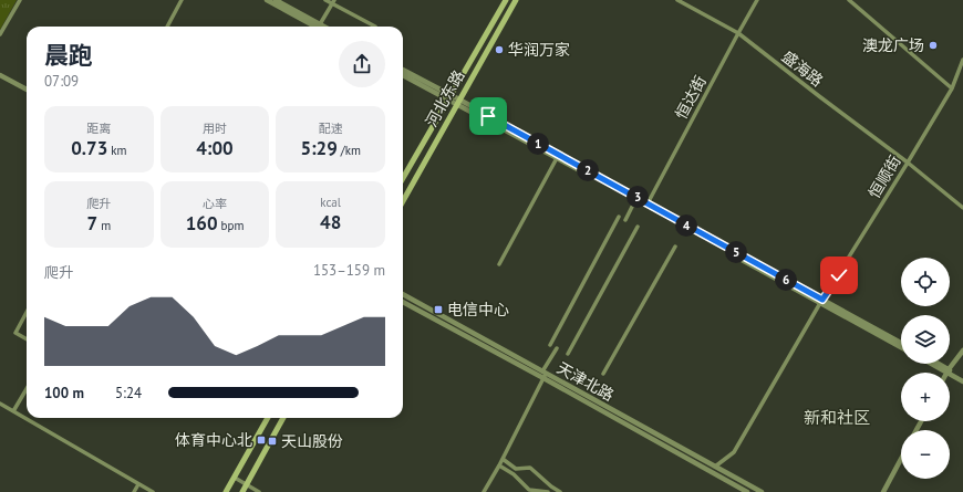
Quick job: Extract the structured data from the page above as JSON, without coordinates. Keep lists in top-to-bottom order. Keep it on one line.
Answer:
{"streets":{"main road":["河北东路"],"street":["盛海路","恒达街","恒顺街","天津北路"]},"crossings":[["盛海路","恒达街"],["盛海路","恒顺街"],["恒顺街","天津北路"]],"districts":["新和社区"],"places":{"other":["澳龙广场","华润万家"],"transit":["电信中心","体育中心北","天山股份"]},"page":{"heading":["晨跑","07:09"],"stats":[["距离","0.73 km"],["用时","4:00"],["配速","5:29 /km"],["爬升","7 m"],["心率","160 bpm"],["kcal","48"]],"pins":["1","2","3","4","5","6"],"chart":["爬升","153–159 m"],"map_buttons":["+","−"],"list":[{"name":"100 m","note":"5:24"}]}}
